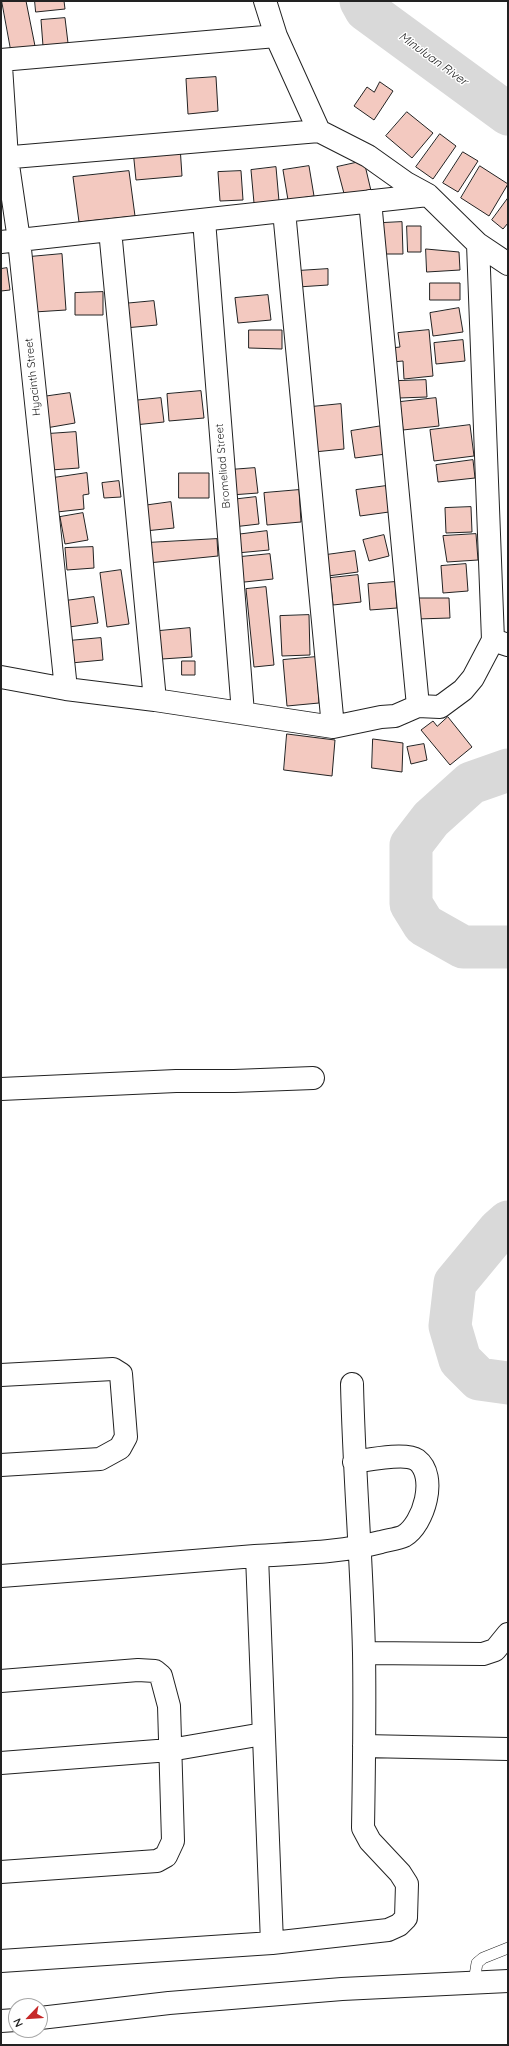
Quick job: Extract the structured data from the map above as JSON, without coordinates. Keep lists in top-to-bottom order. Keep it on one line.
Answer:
{"streets":{"street":["Hyacinth Street","Bromeliad Street"]},"water":["Minuluan River"],"north":"bottom left"}
